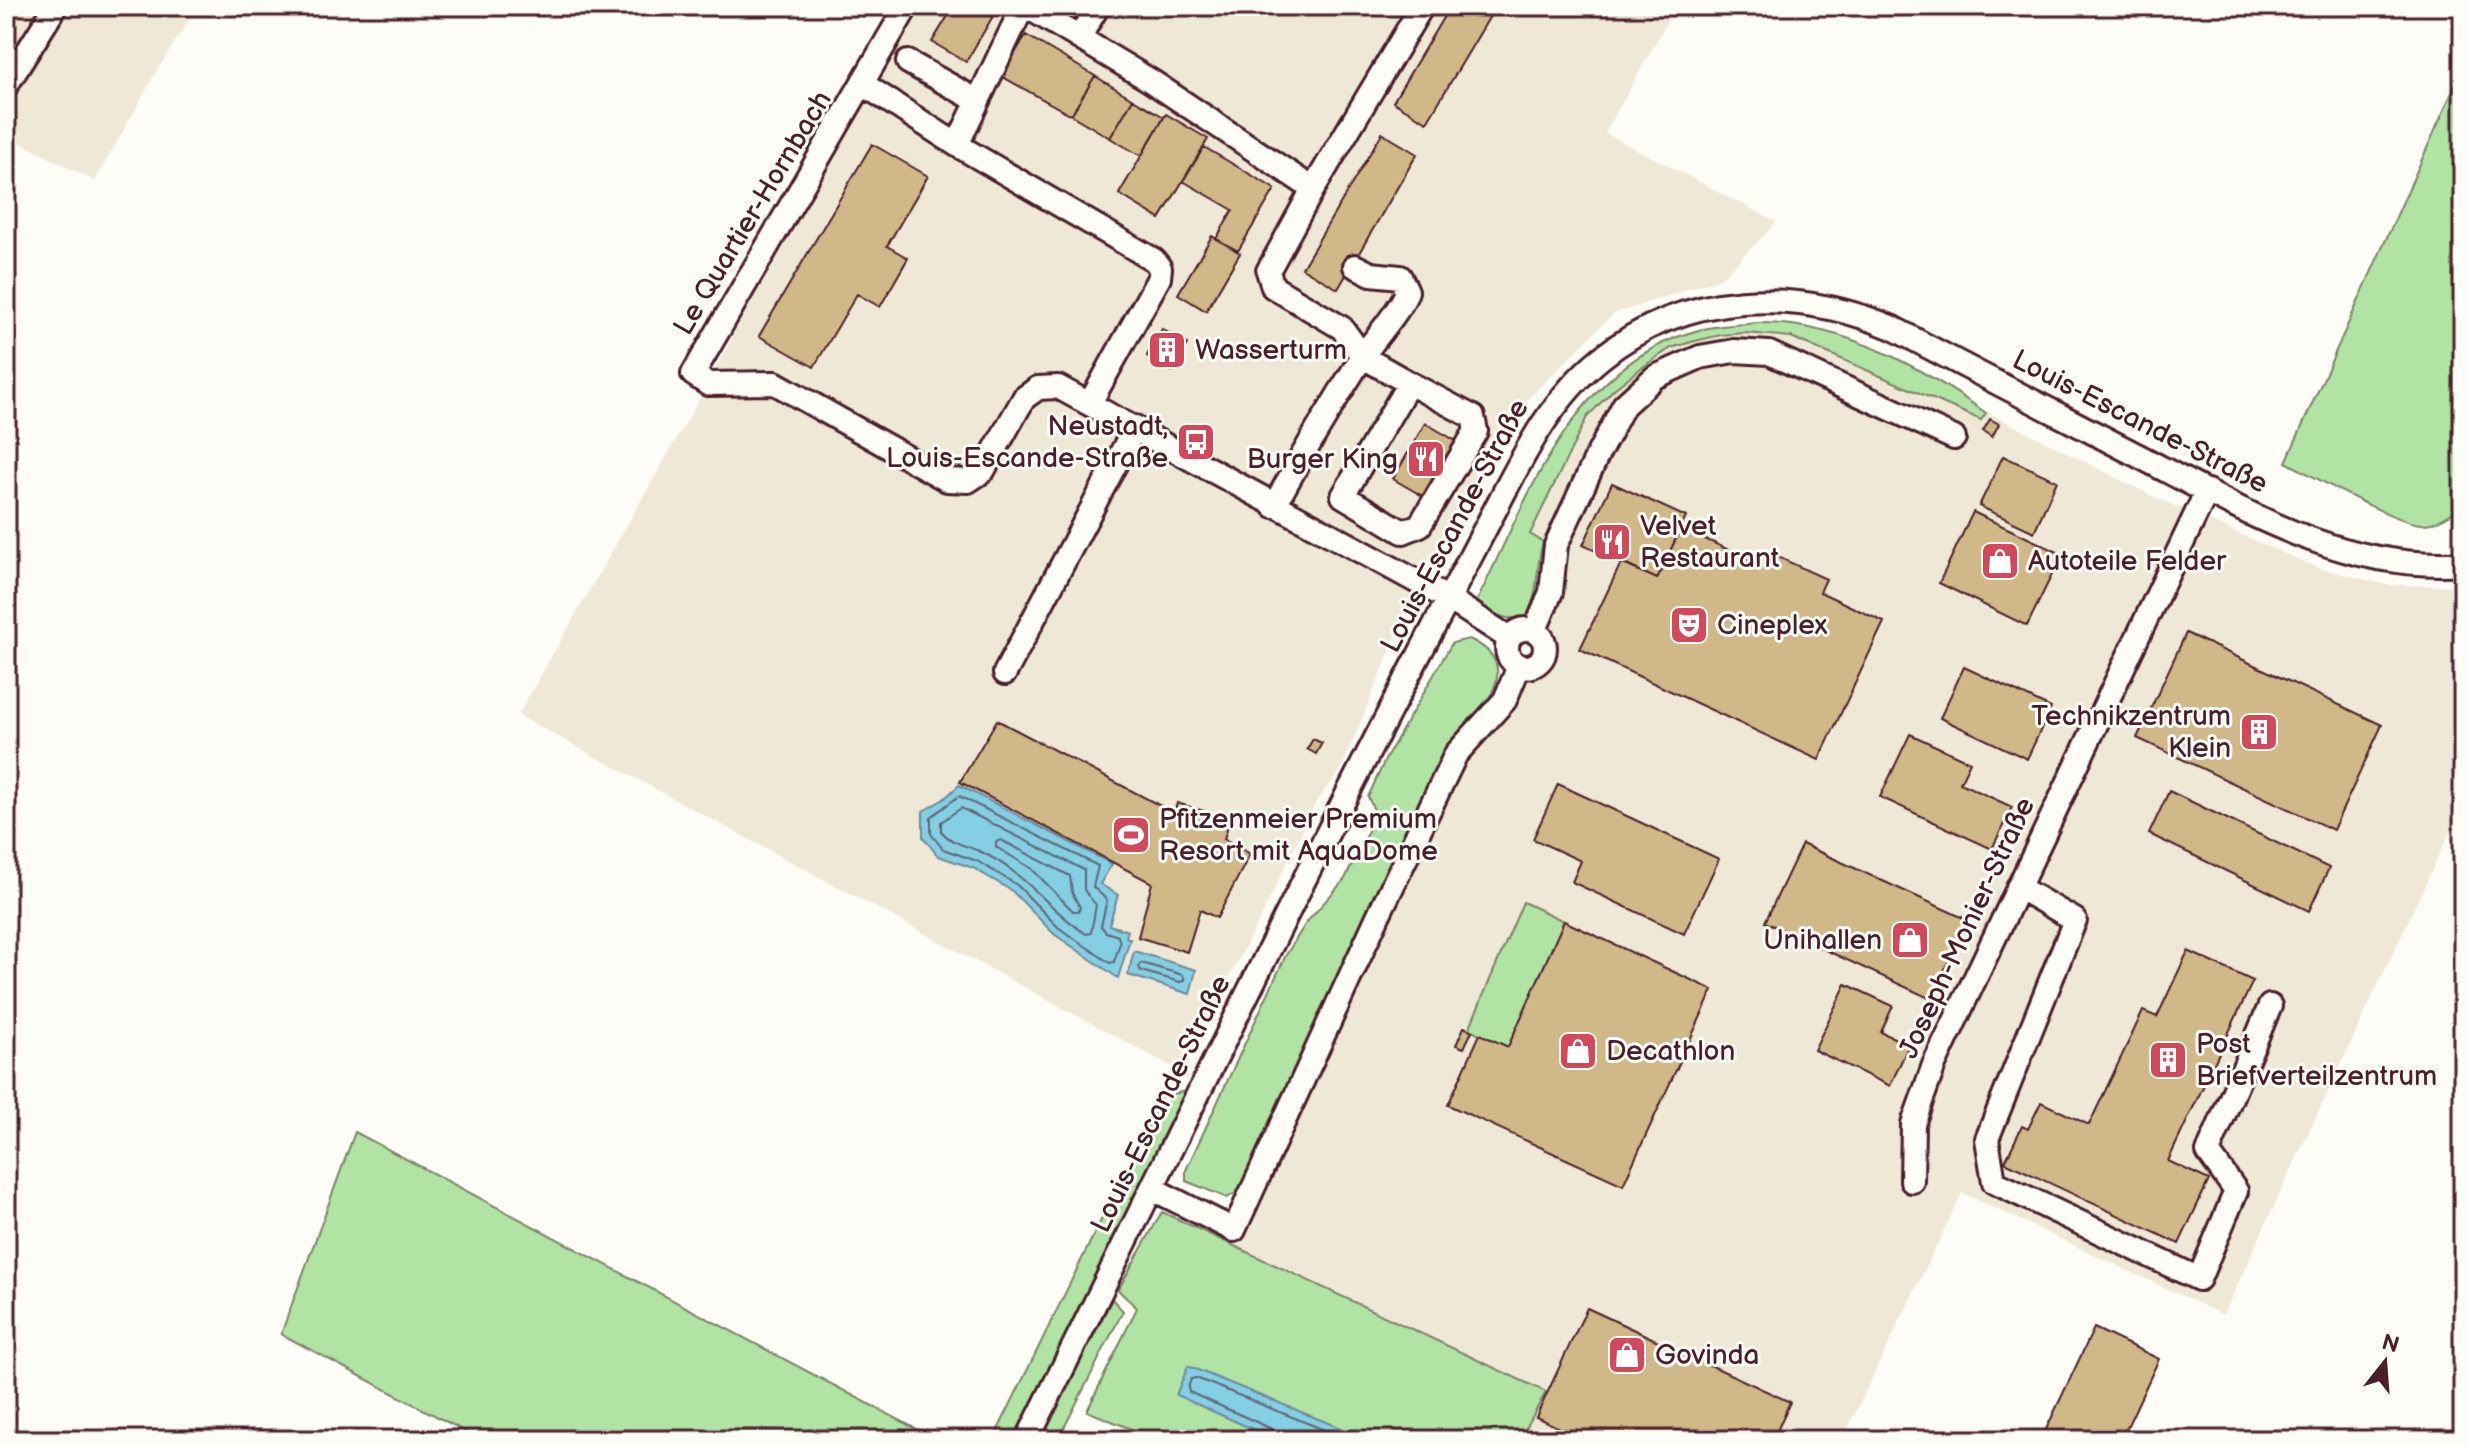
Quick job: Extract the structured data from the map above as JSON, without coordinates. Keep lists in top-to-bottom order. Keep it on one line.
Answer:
{"streets":{"street":["Le Quartier-Hornbach","Louis-Escande-Straße","Joseph-Monier-Straße"]},"crossings":[["Le Quartier-Hornbach","Louis-Escande-Straße"],["Louis-Escande-Straße","Joseph-Monier-Straße"]],"places":{"building":["Wasserturm","Technikzentrum Klein","Post Briefverteilzentrum"],"bus stop":["Neustadt, Louis-Escande-Straße"],"restaurant":["Burger King","Velvet Restaurant"],"shop":["Autoteile Felder","Unihallen","Decathlon","Govinda"],"theatre":["Cineplex"],"sports":["Pfitzenmeier Premium Resort mit AquaDome"]},"north":"top"}
